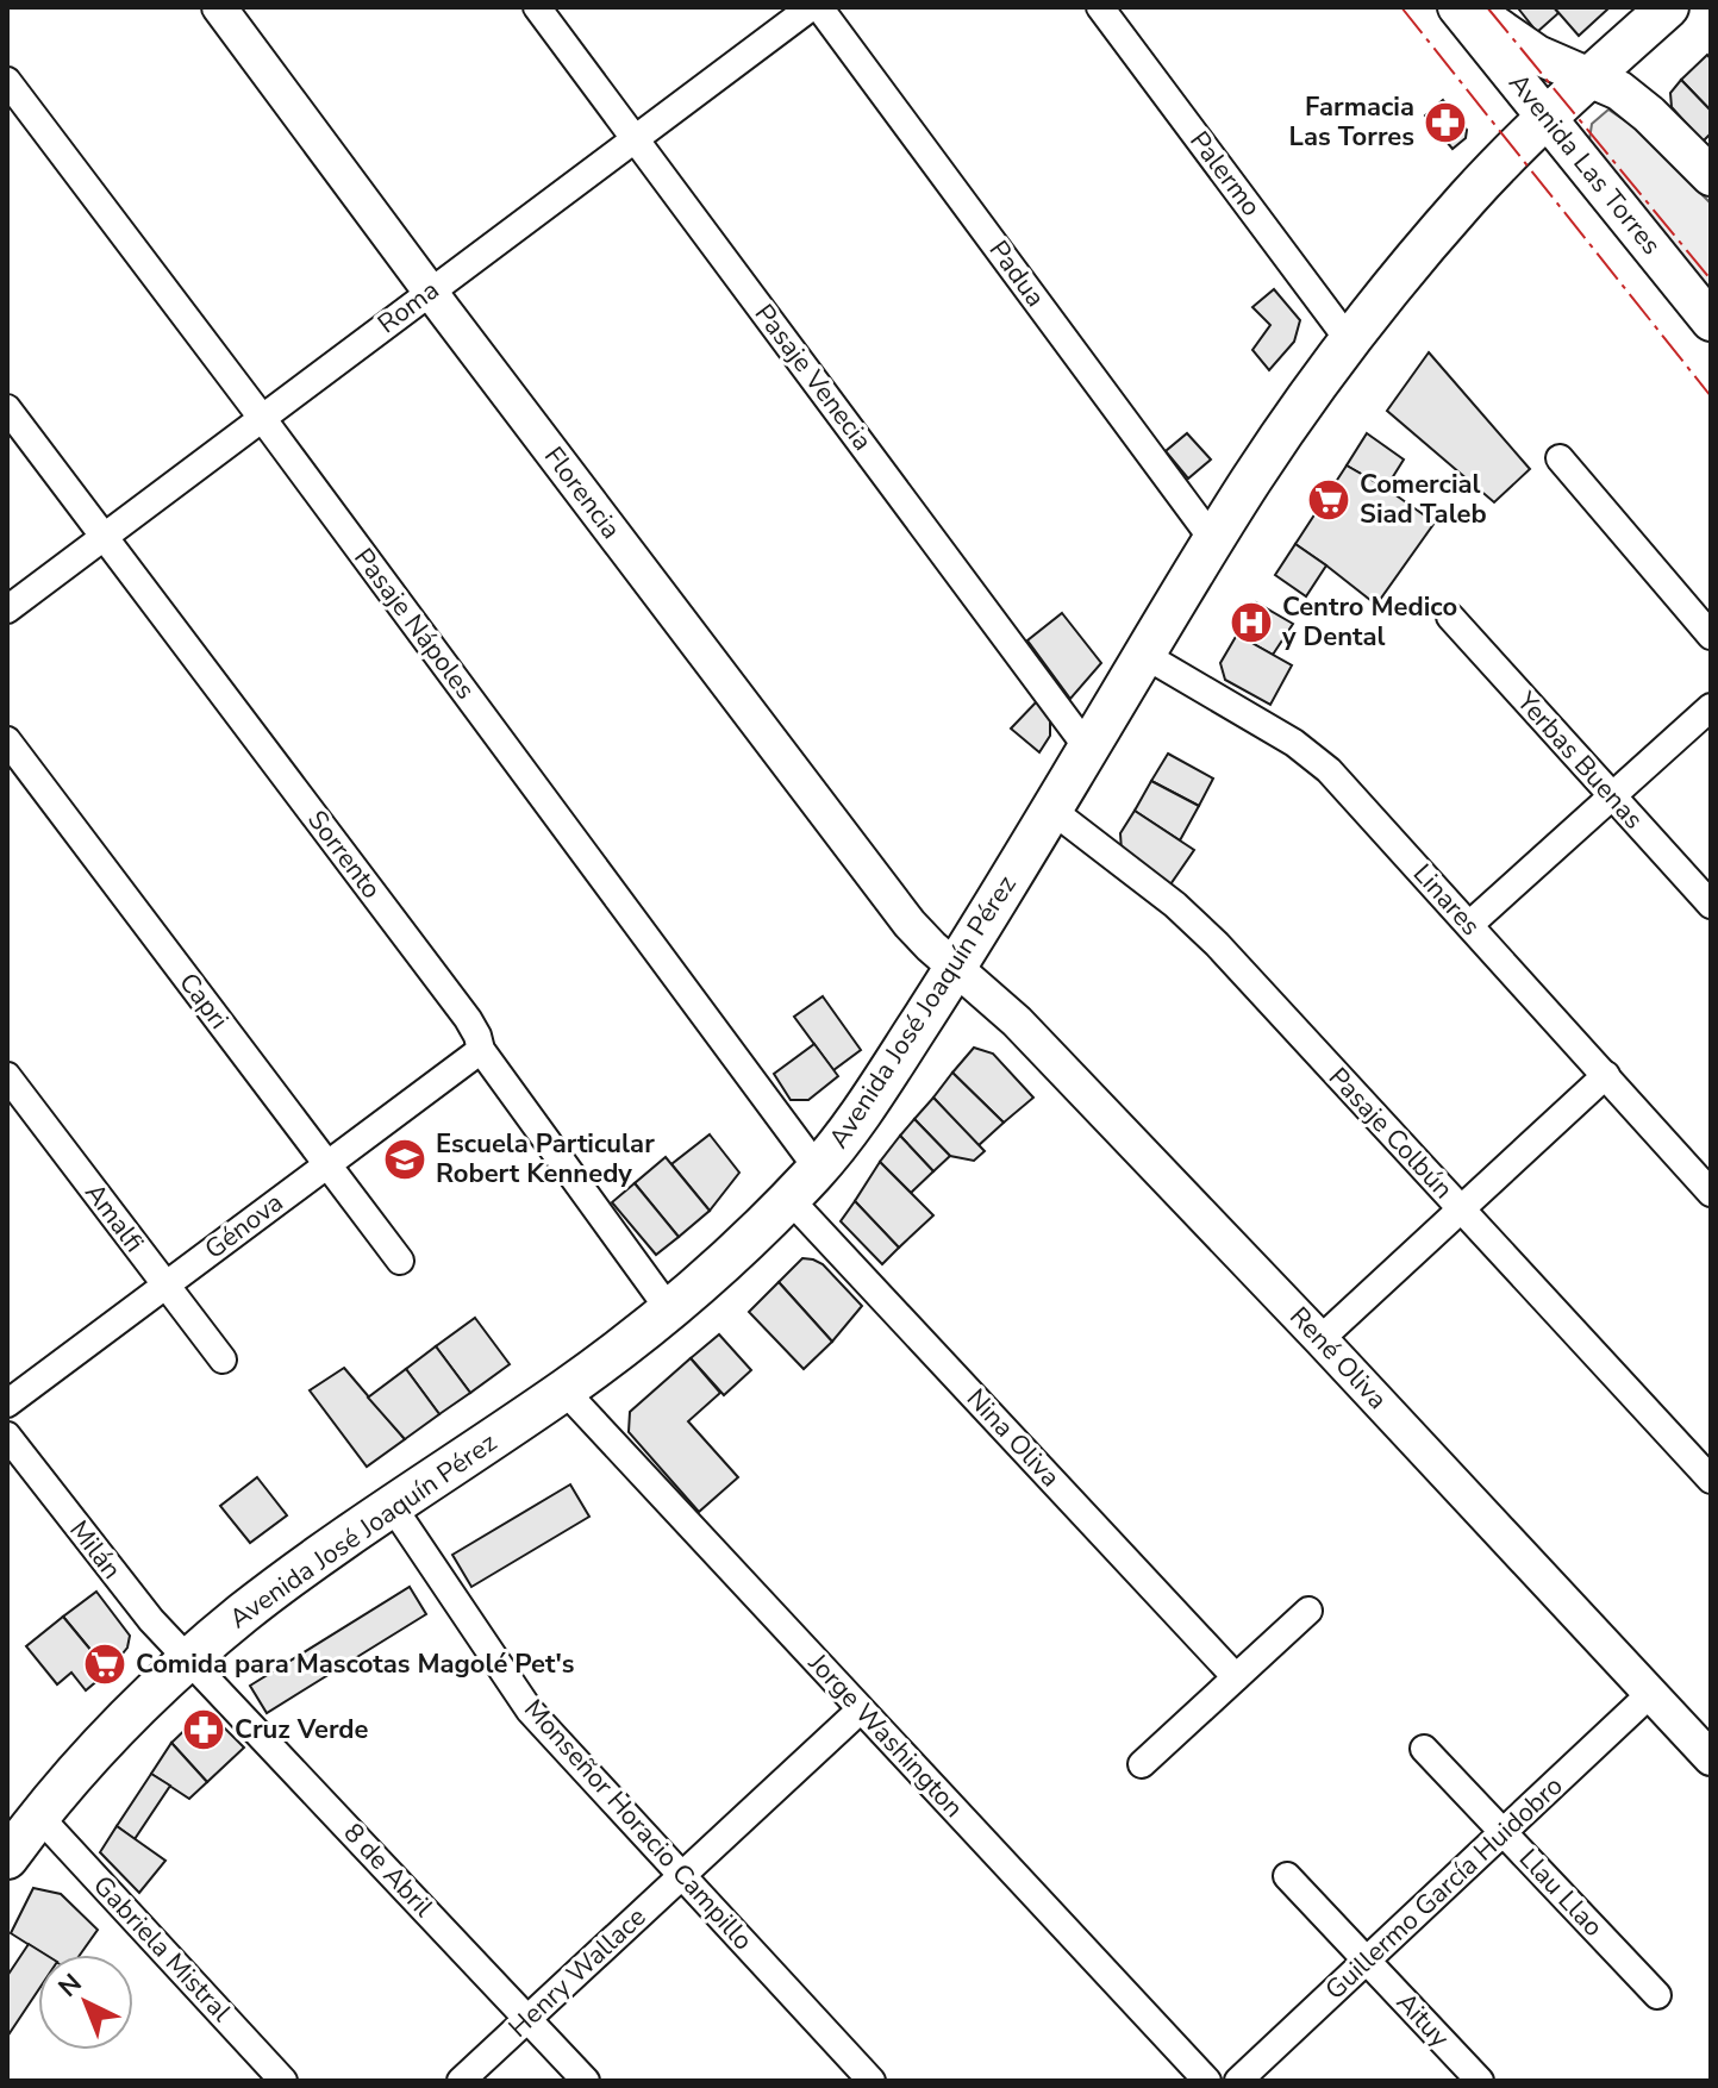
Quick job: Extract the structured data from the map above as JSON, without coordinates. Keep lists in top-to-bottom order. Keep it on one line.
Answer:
{"streets":{"main road":["Avenida Las Torres","Avenida José Joaquín Pérez"],"street":["Palermo","Padua","Roma","Pasaje Venecia","Florencia","Pasaje Nápoles","Yerbas Buenas","Sorrento","Linares","Capri","Pasaje Colbún","Amalfi","Génova","René Oliva","Nina Oliva","Milán","Jorge Washington","Monseñor Horacio Campillo","8 de Abril","Guillermo García Huidobro","Llau Llao","Gabriela Mistral","Henry Wallace","Aituy"]},"crossings":[["Avenida Las Torres","Avenida José Joaquín Pérez"],["Palermo","Avenida José Joaquín Pérez"],["Padua","Avenida José Joaquín Pérez"],["Roma","Pasaje Venecia"],["Roma","Florencia"],["Roma","Pasaje Nápoles"],["Roma","Sorrento"],["Pasaje Venecia","Avenida José Joaquín Pérez"],["Florencia","Avenida José Joaquín Pérez"],["Florencia","René Oliva"],["Pasaje Nápoles","Avenida José Joaquín Pérez"],["Sorrento","Avenida José Joaquín Pérez"],["Sorrento","Génova"],["Linares","Avenida José Joaquín Pérez"],["Capri","Génova"],["Avenida José Joaquín Pérez","Pasaje Colbún"],["Avenida José Joaquín Pérez","René Oliva"],["Avenida José Joaquín Pérez","Nina Oliva"],["Avenida José Joaquín Pérez","Milán"],["Avenida José Joaquín Pérez","Jorge Washington"],["Avenida José Joaquín Pérez","Monseñor Horacio Campillo"],["Avenida José Joaquín Pérez","8 de Abril"],["Avenida José Joaquín Pérez","Gabriela Mistral"],["Amalfi","Génova"],["René Oliva","Guillermo García Huidobro"],["Milán","8 de Abril"],["Jorge Washington","Henry Wallace"],["Monseñor Horacio Campillo","Henry Wallace"],["8 de Abril","Henry Wallace"],["Guillermo García Huidobro","Llau Llao"],["Guillermo García Huidobro","Aituy"]],"places":{"pharmacy":["Farmacia Las Torres","Cruz Verde"],"supermarket":["Comercial Siad Taleb","Comida para Mascotas Magolé Pet's"],"hospital":["Centro Medico y Dental"],"school or university":["Escuela Particular Robert Kennedy"]},"north":"top left"}
